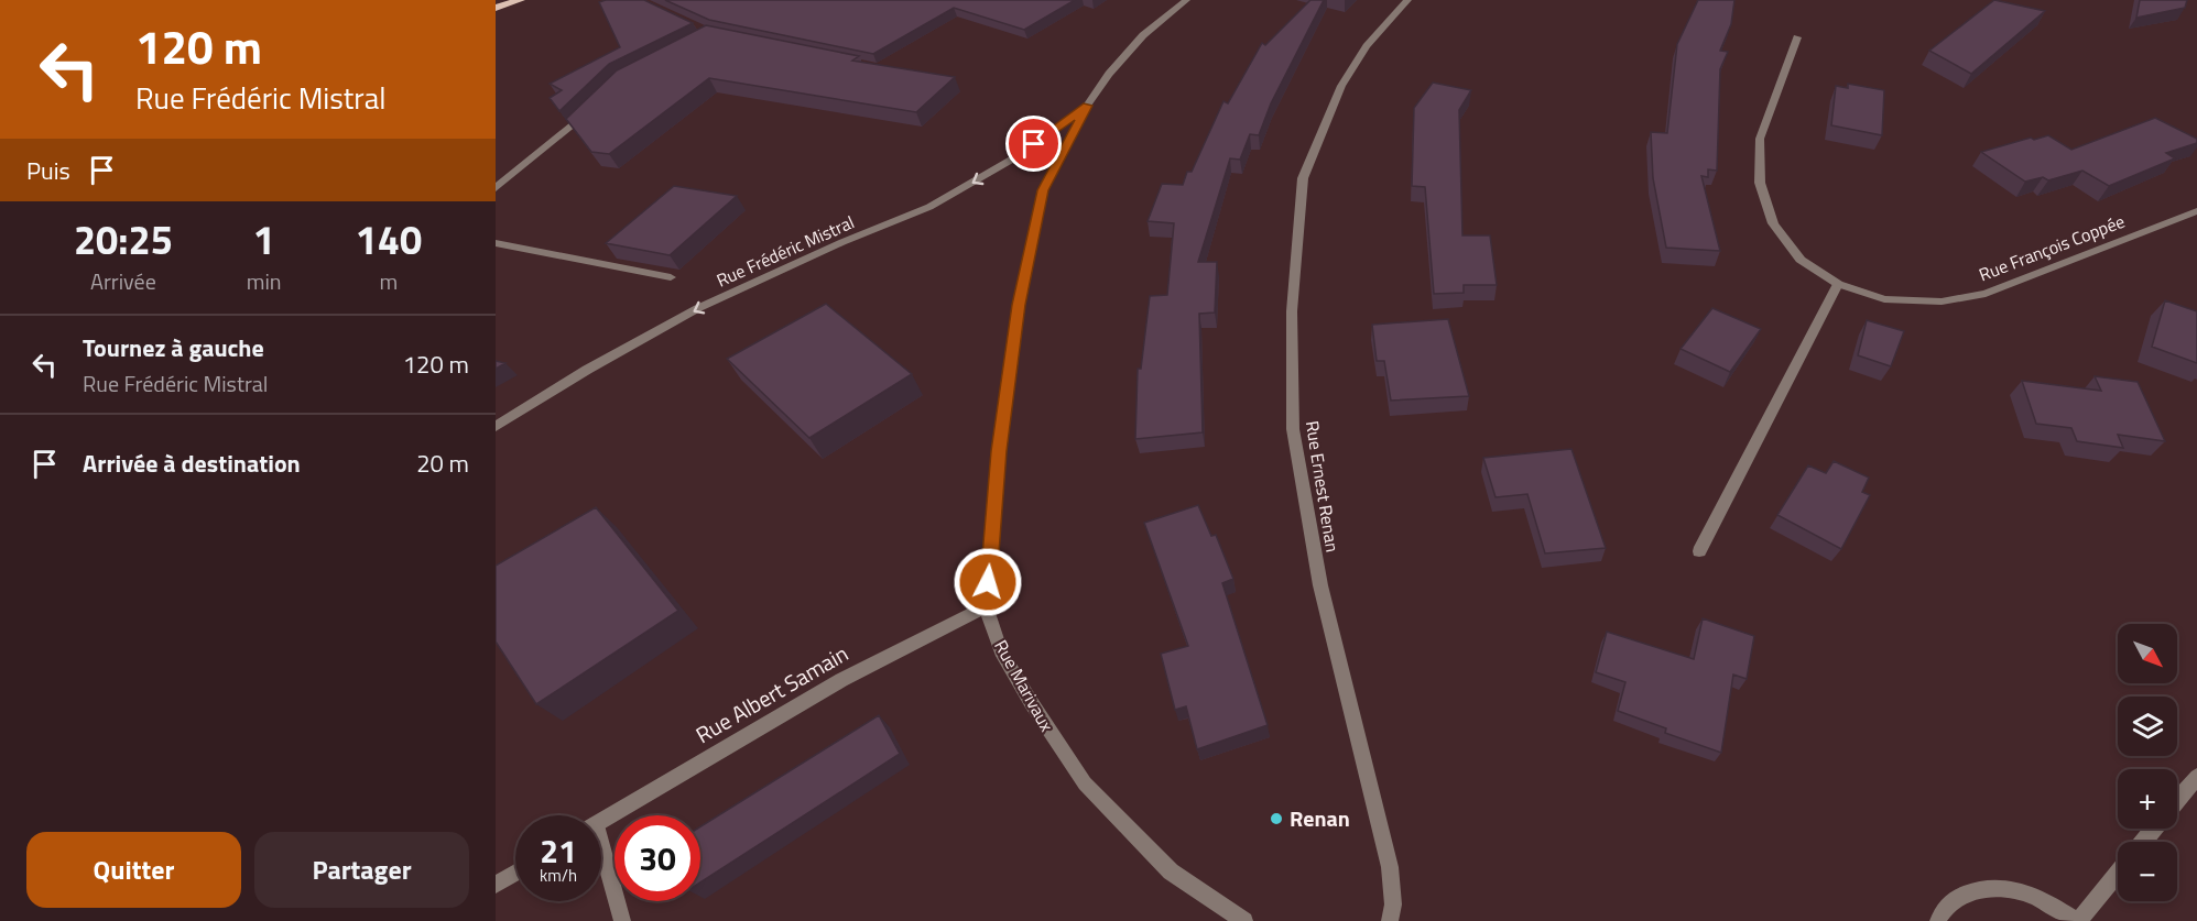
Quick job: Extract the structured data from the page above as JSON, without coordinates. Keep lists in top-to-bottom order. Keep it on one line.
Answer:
{"streets":{"street":["Rue François Coppée","Rue Frédéric Mistral","Rue Ernest Renan","Rue Marivaux","Rue Albert Samain"]},"crossings":[["Rue Frédéric Mistral","Rue Marivaux"],["Rue Marivaux","Rue Albert Samain"]],"one_way":["Rue Frédéric Mistral"],"places":["Renan"],"north":"bottom right","page":{"turn":["120 m","Rue Frédéric Mistral"],"then":"Puis","eta":["20:25","Arrivée","1","min","140","m"],"list":[{"name":"Tournez à gauche","note":"Rue Frédéric Mistral","value":"120 m"},{"name":"Arrivée à destination","value":"20 m"}],"map_buttons":["+","−"],"speed":"21 km/h","limit":"30","buttons":["Quitter","Partager"]}}
